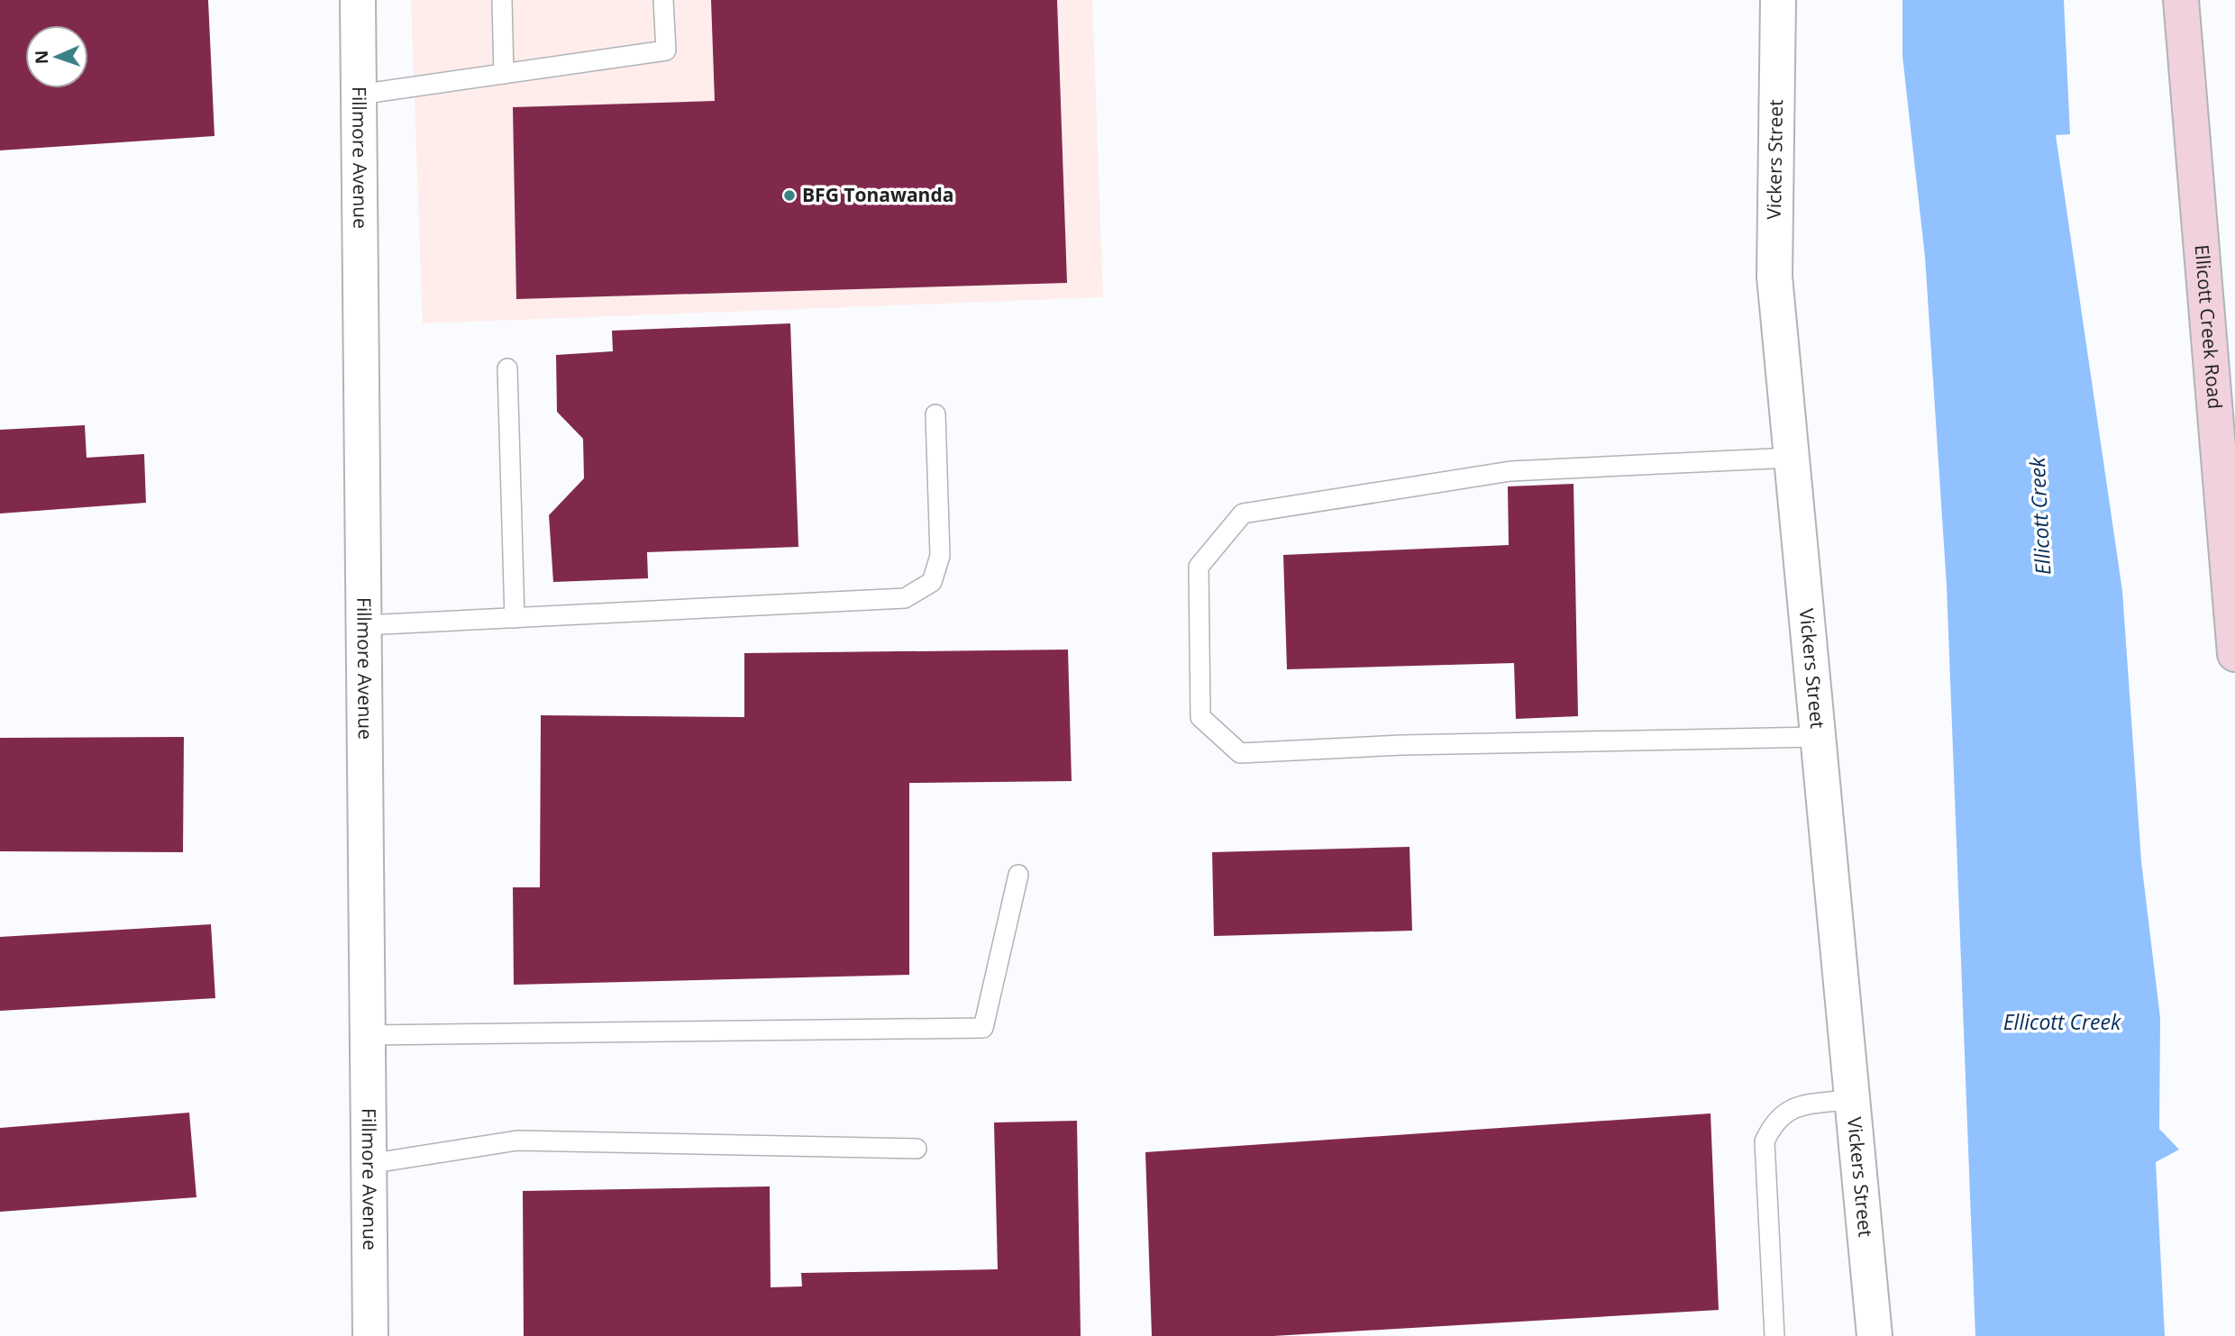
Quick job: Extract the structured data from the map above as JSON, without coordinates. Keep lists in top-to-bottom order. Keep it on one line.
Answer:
{"streets":{"street":["Fillmore Avenue","Vickers Street","Ellicott Creek Road"]},"water":["Ellicott Creek"],"places":["BFG Tonawanda"],"north":"left"}
